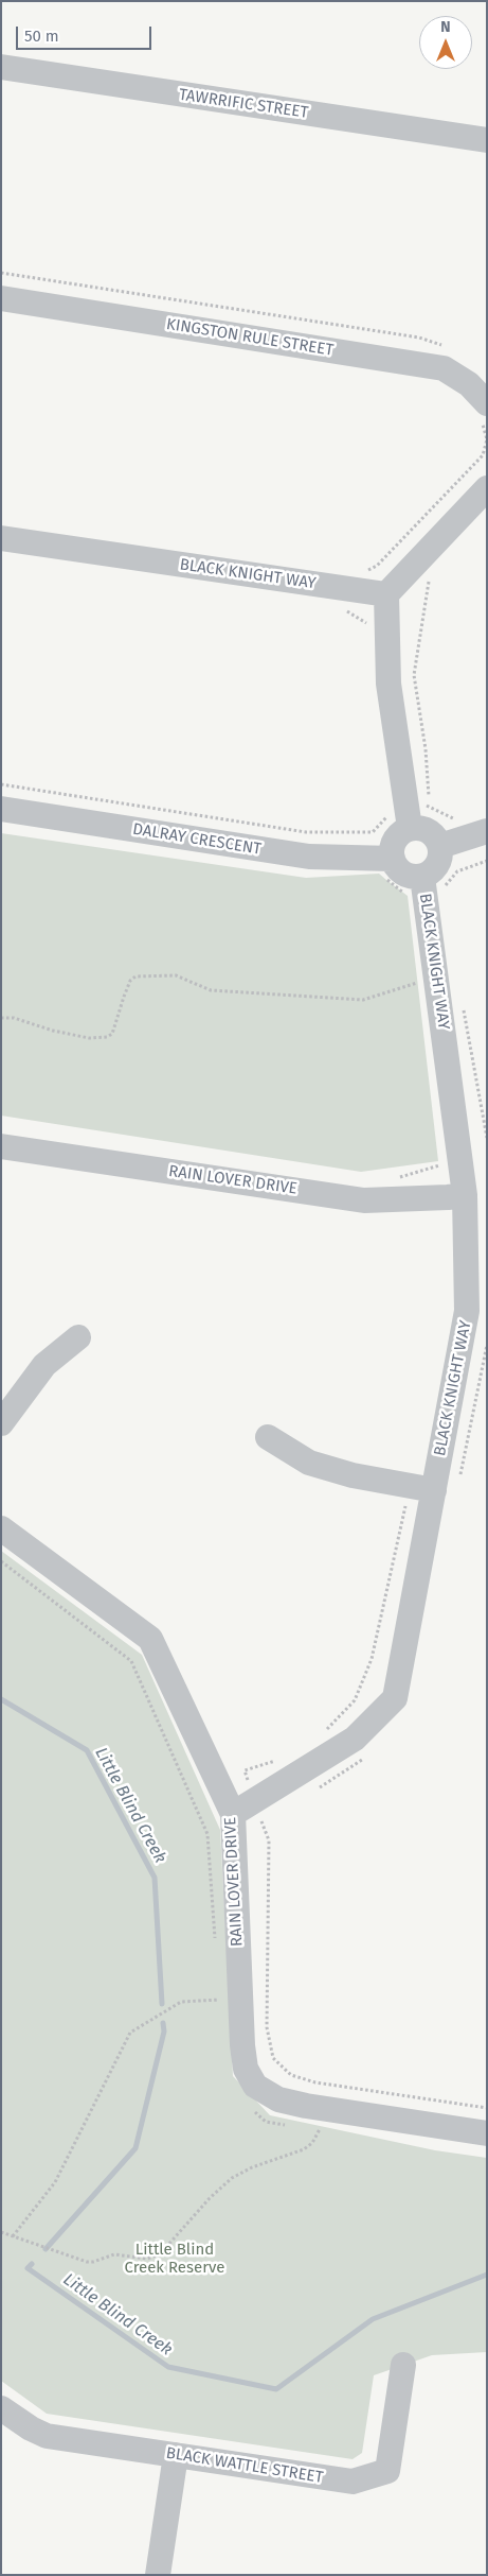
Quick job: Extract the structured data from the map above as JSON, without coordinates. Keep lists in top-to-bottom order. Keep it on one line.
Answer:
{"streets":{"street":["TAWRRIFIC STREET","KINGSTON RULE STREET","BLACK KNIGHT WAY","DALRAY CRESCENT","RAIN LOVER DRIVE","BLACK WATTLE STREET"]},"crossings":[["BLACK KNIGHT WAY","DALRAY CRESCENT"],["BLACK KNIGHT WAY","RAIN LOVER DRIVE"]],"water":["Little Blind Creek"],"parks":["Little Blind Creek Reserve"],"scale_bar":"50 m","north":"top"}
